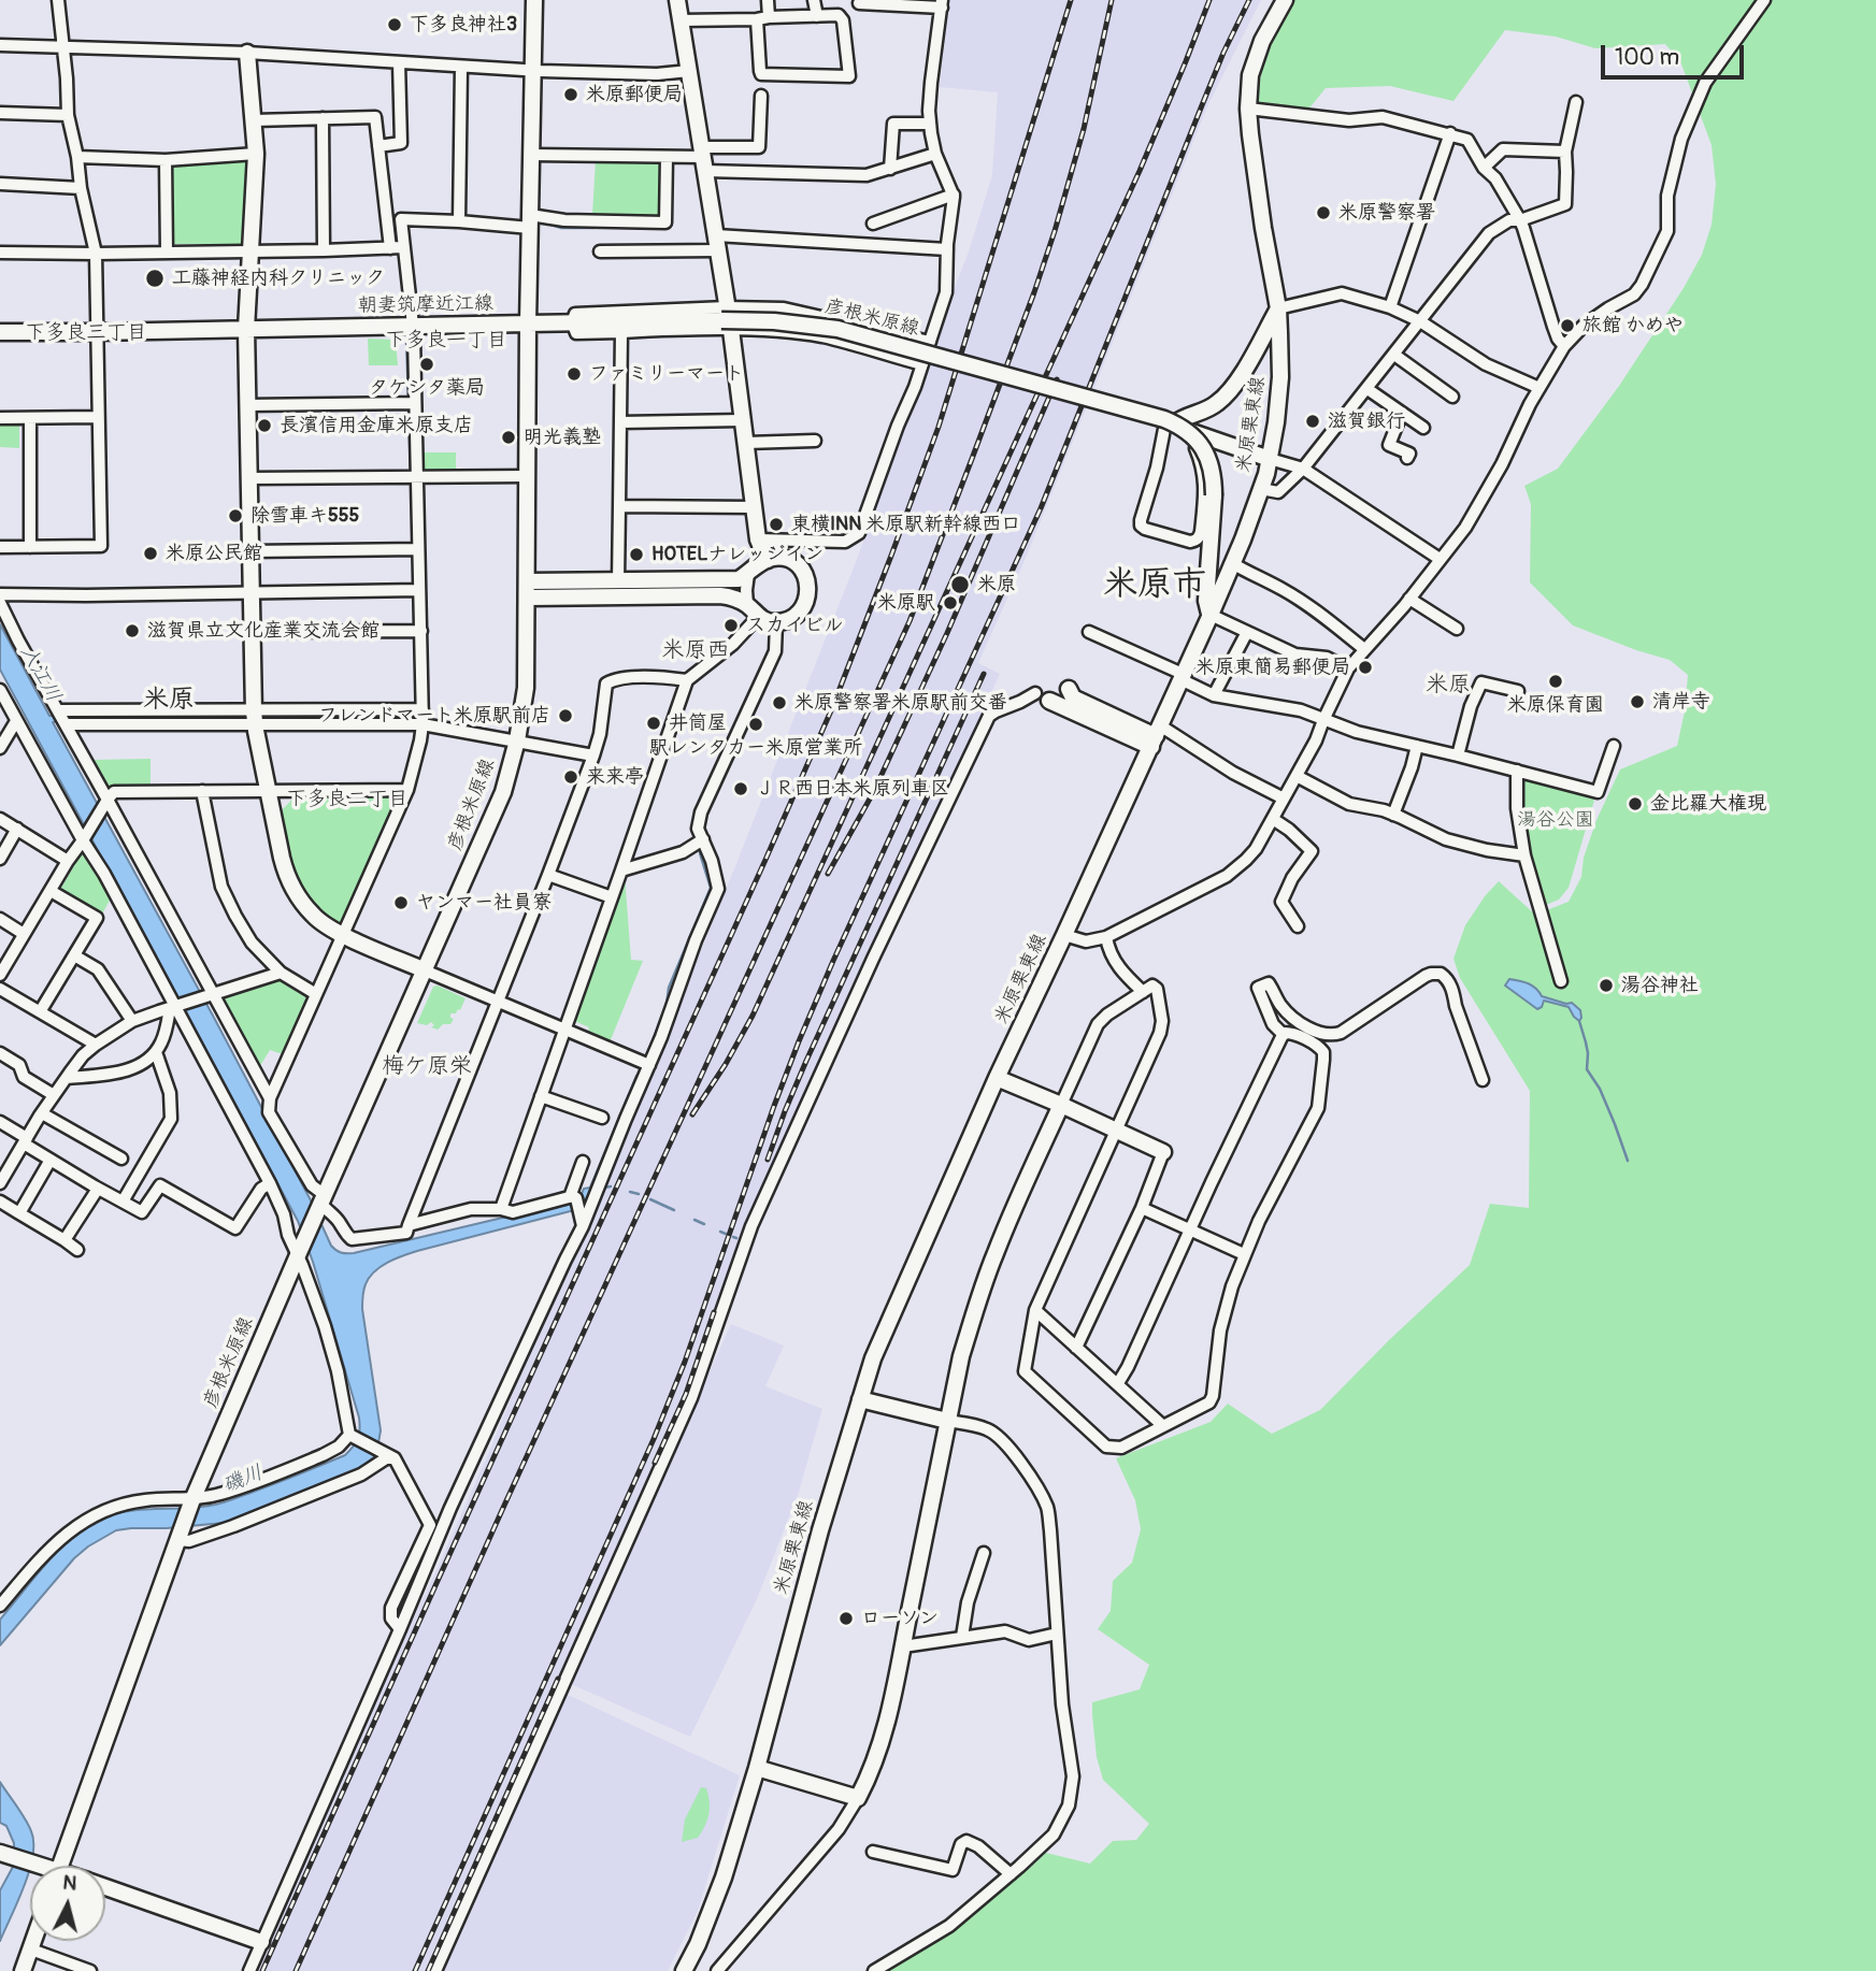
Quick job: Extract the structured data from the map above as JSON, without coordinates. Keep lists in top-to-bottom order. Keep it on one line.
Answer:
{"streets":{"main road":["朝妻筑摩近江線","彦根米原線","米原栗東線"]},"crossings":[["朝妻筑摩近江線","彦根米原線"],["彦根米原線","米原栗東線"]],"districts":["下多良三丁目","下多良一丁目","米原市","米原西","米原","米原","下多良二丁目","梅ケ原栄"],"water":["入江川","磯川"],"parks":["湯谷公園"],"places":["下多良神社3","米原郵便局","米原警察署","工藤神経内科クリニック","旅館 かめや","タケシタ薬局","ファミリーマート","滋賀銀行","長濱信用金庫米原支店","明光義塾","除雪車キ555","東横INN 米原駅新幹線西口","米原公民館","HOTELナレッジイン","米原","米原駅","スカイビル","滋賀県立文化産業交流会館","米原東簡易郵便局","米原保育園","清岸寺","米原警察署米原駅前交番","フレンドマート米原駅前店","井筒屋","駅レンタカー米原営業所","来来亭","ＪＲ西日本米原列車区","金比羅大権現","ヤンマー社員寮","湯谷神社","ローソン"],"scale_bar":"100 m","north":"top"}
